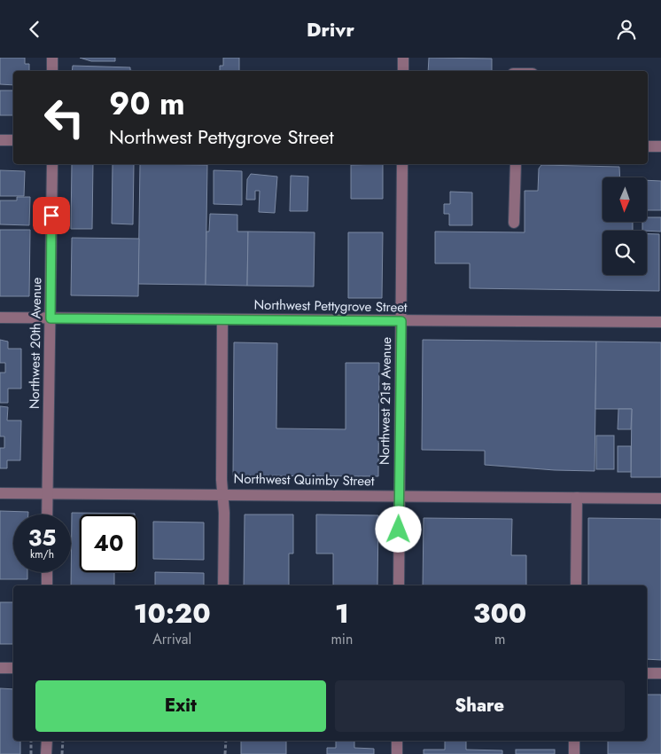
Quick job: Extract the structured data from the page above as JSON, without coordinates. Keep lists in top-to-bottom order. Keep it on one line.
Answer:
{"streets":{"street":["Northwest Pettygrove Street","Northwest 20th Avenue","Northwest 21st Avenue","Northwest Quimby Street"]},"crossings":[["Northwest Pettygrove Street","Northwest 20th Avenue"],["Northwest Pettygrove Street","Northwest 21st Avenue"],["Northwest 20th Avenue","Northwest Quimby Street"],["Northwest 21st Avenue","Northwest Quimby Street"]],"north":"bottom","page":{"header":"Drivr","turn":["90 m","Northwest Pettygrove Street"],"speed":"35 km/h","limit":"40","eta":["10:20","Arrival","1","min","300","m"],"buttons":["Exit","Share"]}}
